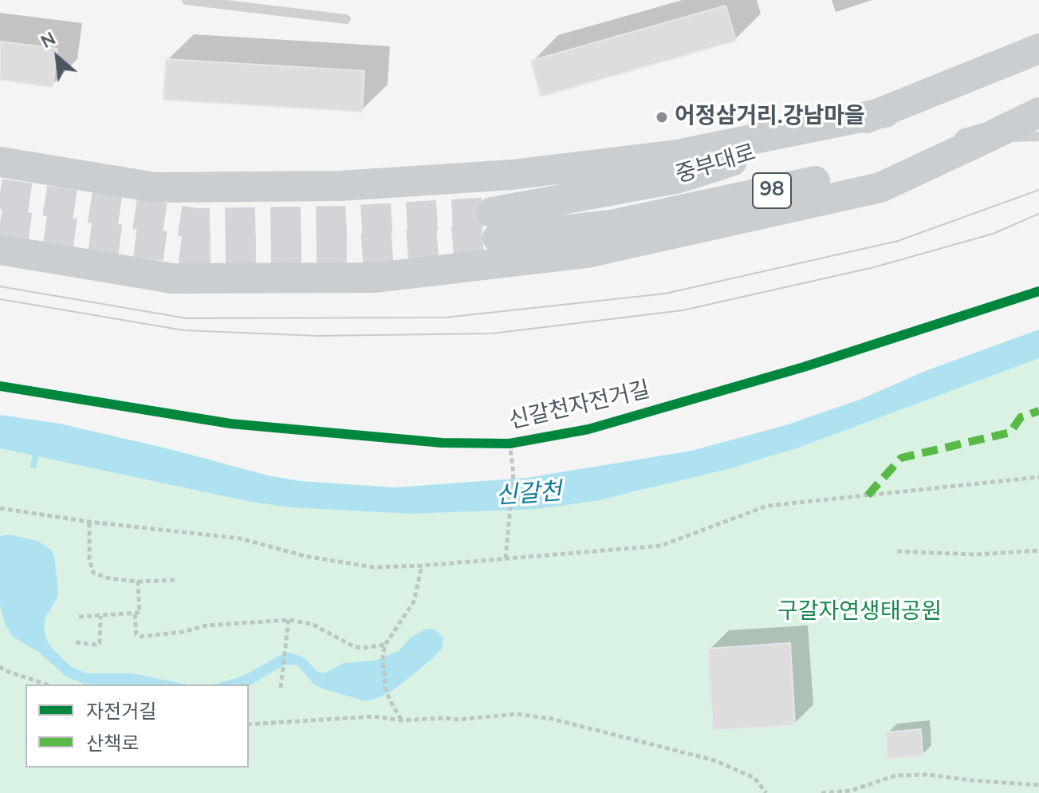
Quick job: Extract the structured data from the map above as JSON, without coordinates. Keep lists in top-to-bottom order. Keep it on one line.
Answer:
{"streets":{"main road":["중부대로","98"],"cycle path":["신갈천자전거길"]},"water":["신갈천"],"parks":["구갈자연생태공원"],"places":["어정삼거리.강남마을"],"legend":["자전거길","산책로"],"north":"top left"}
